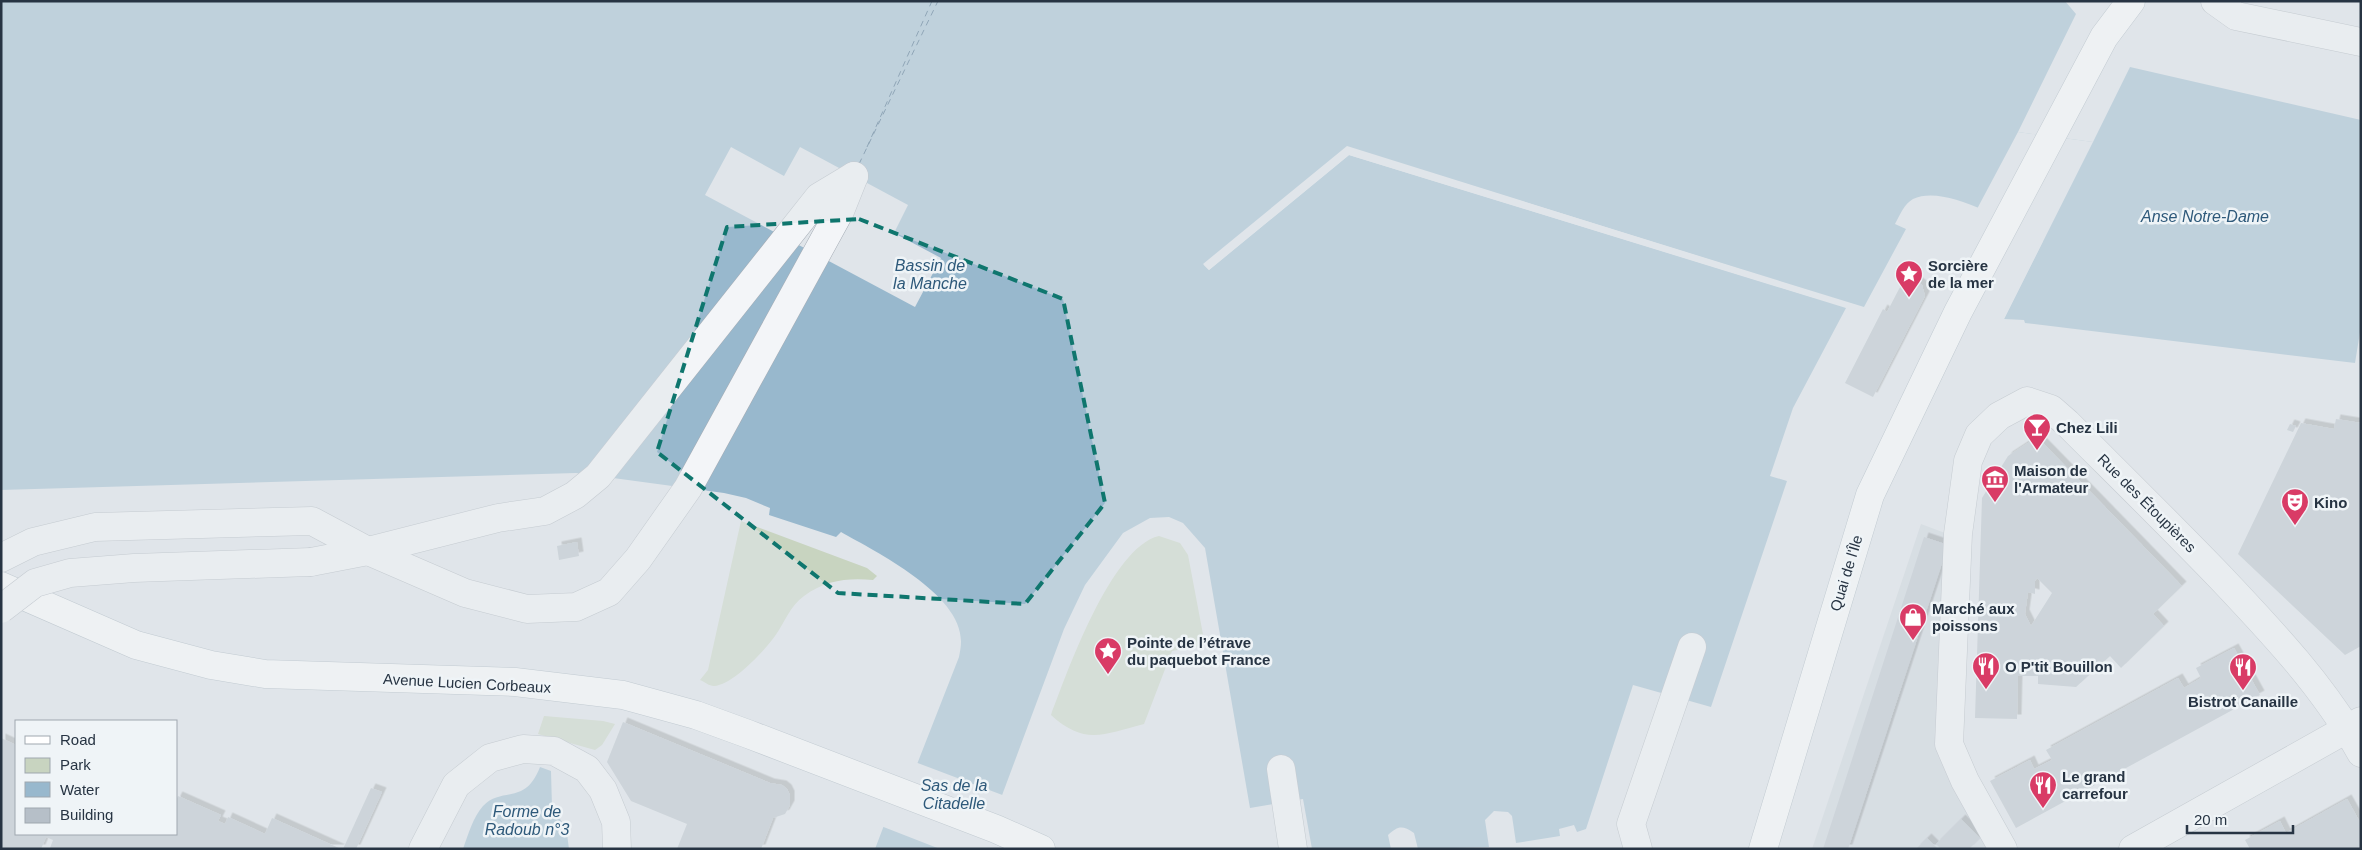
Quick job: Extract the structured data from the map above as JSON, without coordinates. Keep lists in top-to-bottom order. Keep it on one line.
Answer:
{"streets":{"main road":["Quai de l'Île","Avenue Lucien Corbeaux"],"street":["Rue des Étoupières"]},"water":["Anse Notre-Dame","Bassin de la Manche","Sas de la Citadelle","Forme de Radoub n°3"],"places":{"place":["Sorcière de la mer","Pointe de l’étrave du paquebot France"],"bar":["Chez Lili"],"museum":["Maison de l'Armateur"],"theatre":["Kino"],"shop":["Marché aux poissons"],"restaurant":["O P'tit Bouillon","Bistrot Canaille","Le grand carrefour"]},"legend":["Road","Park","Water","Building"],"scale_bar":"20 m"}
